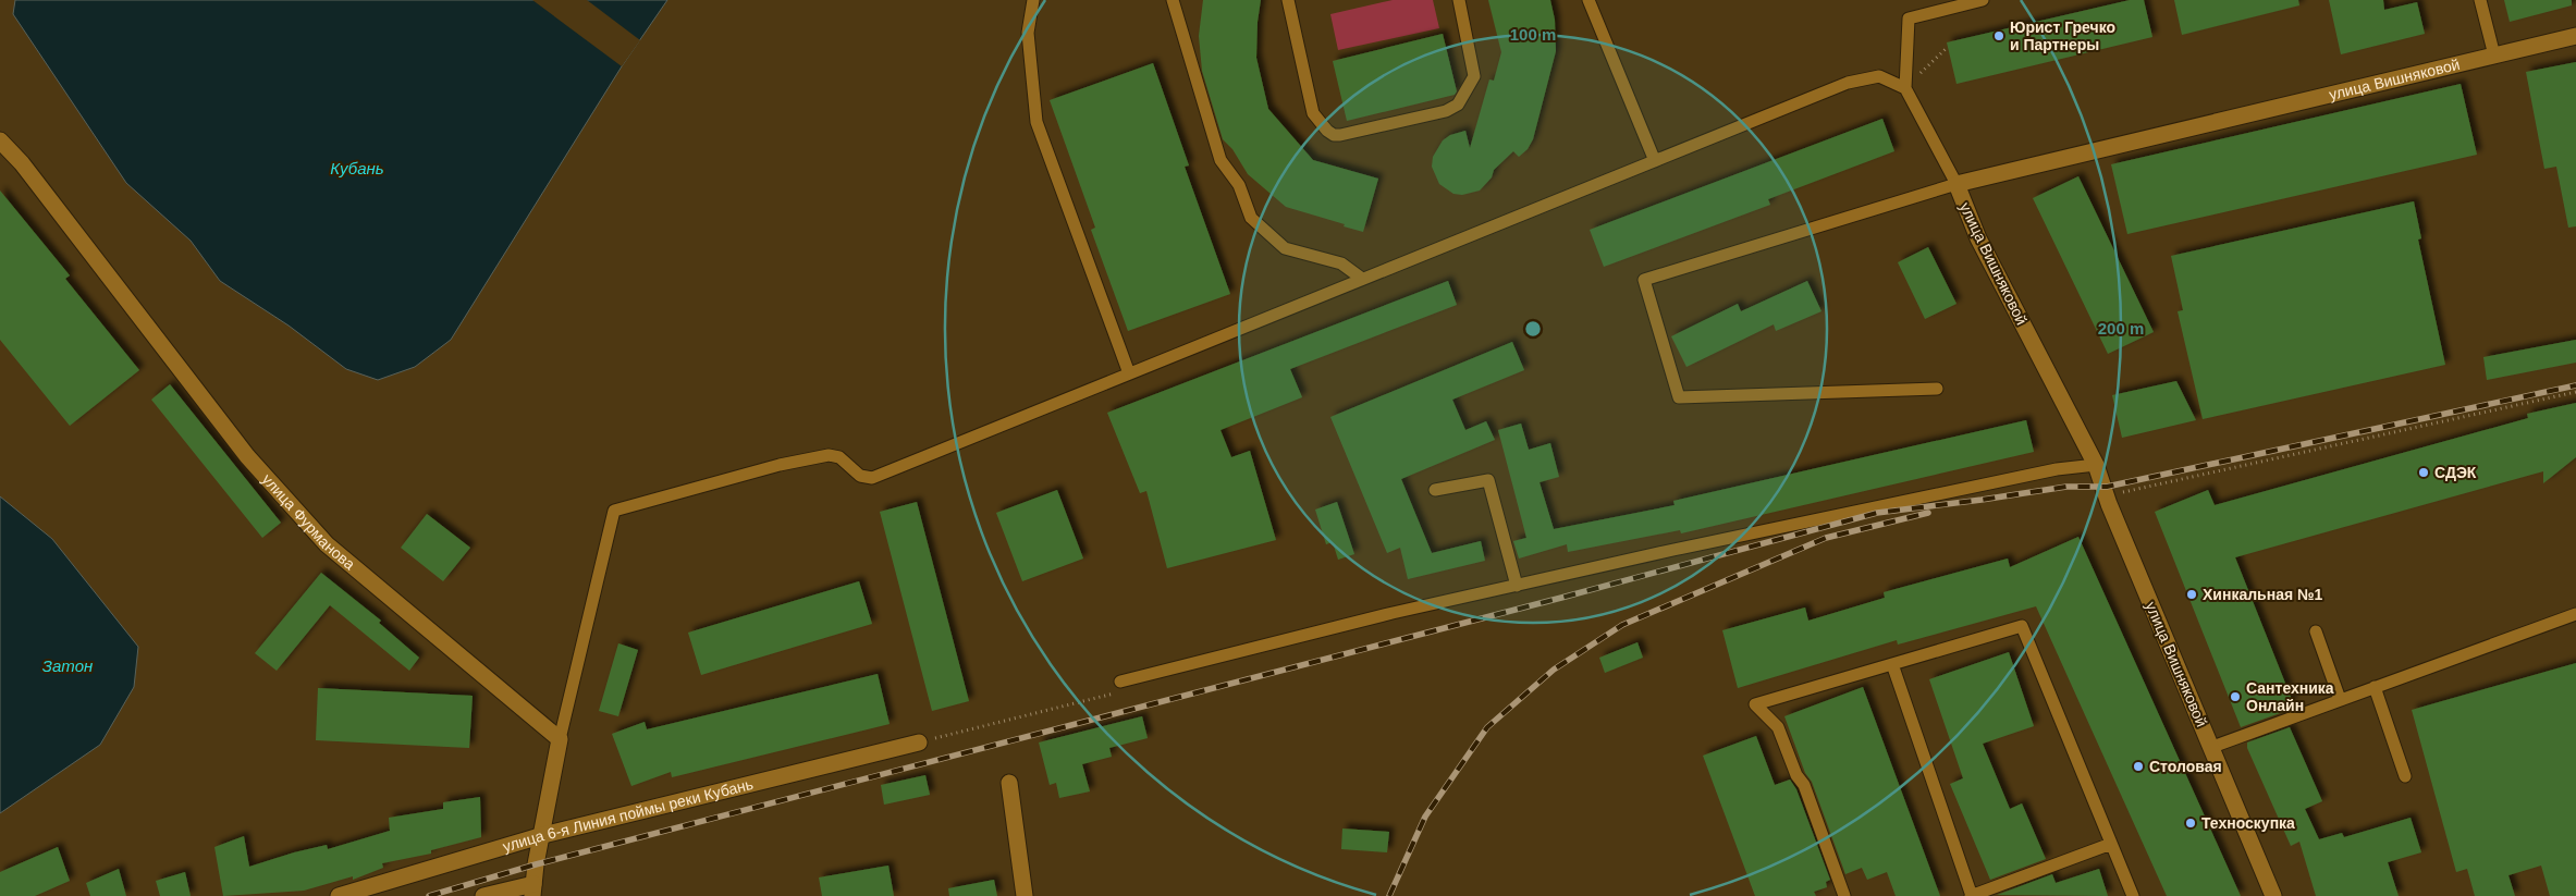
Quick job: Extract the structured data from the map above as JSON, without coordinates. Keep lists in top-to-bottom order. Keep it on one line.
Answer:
{"streets":{"street":["улица Вишняковой","улица Фурманова","улица 6-я Линия поймы реки Кубань"]},"water":["Кубань","Затон"],"places":["Юрист Гречко и Партнеры","СДЭК","Хинкальная №1","Сантехника Онлайн","Столовая","Техноскупка"],"rings":["100 m","200 m"]}
